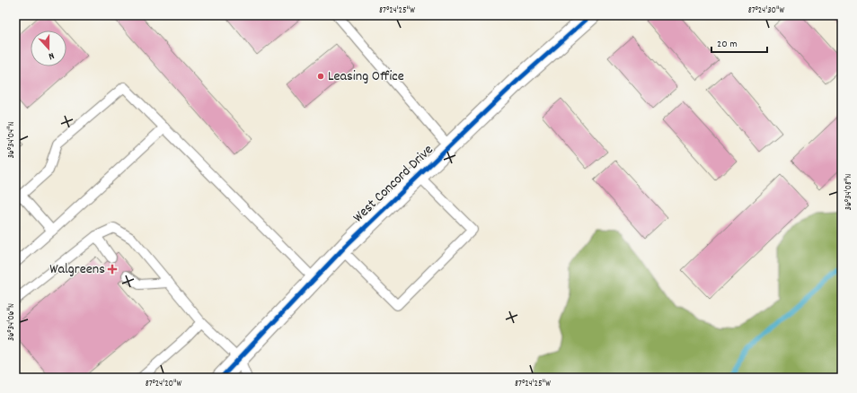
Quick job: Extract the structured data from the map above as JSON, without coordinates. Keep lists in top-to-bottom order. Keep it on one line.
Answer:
{"streets":{"street":["West Concord Drive"]},"places":{"other":["Leasing Office"],"health":["Walgreens"]},"scale_bar":"20 m","north":"bottom","coordinates":["87°24'25\"W","87°24'30\"W","36°34'04\"N","36°34'08\"N","36°34'06\"N","87°24'20\"W"]}
